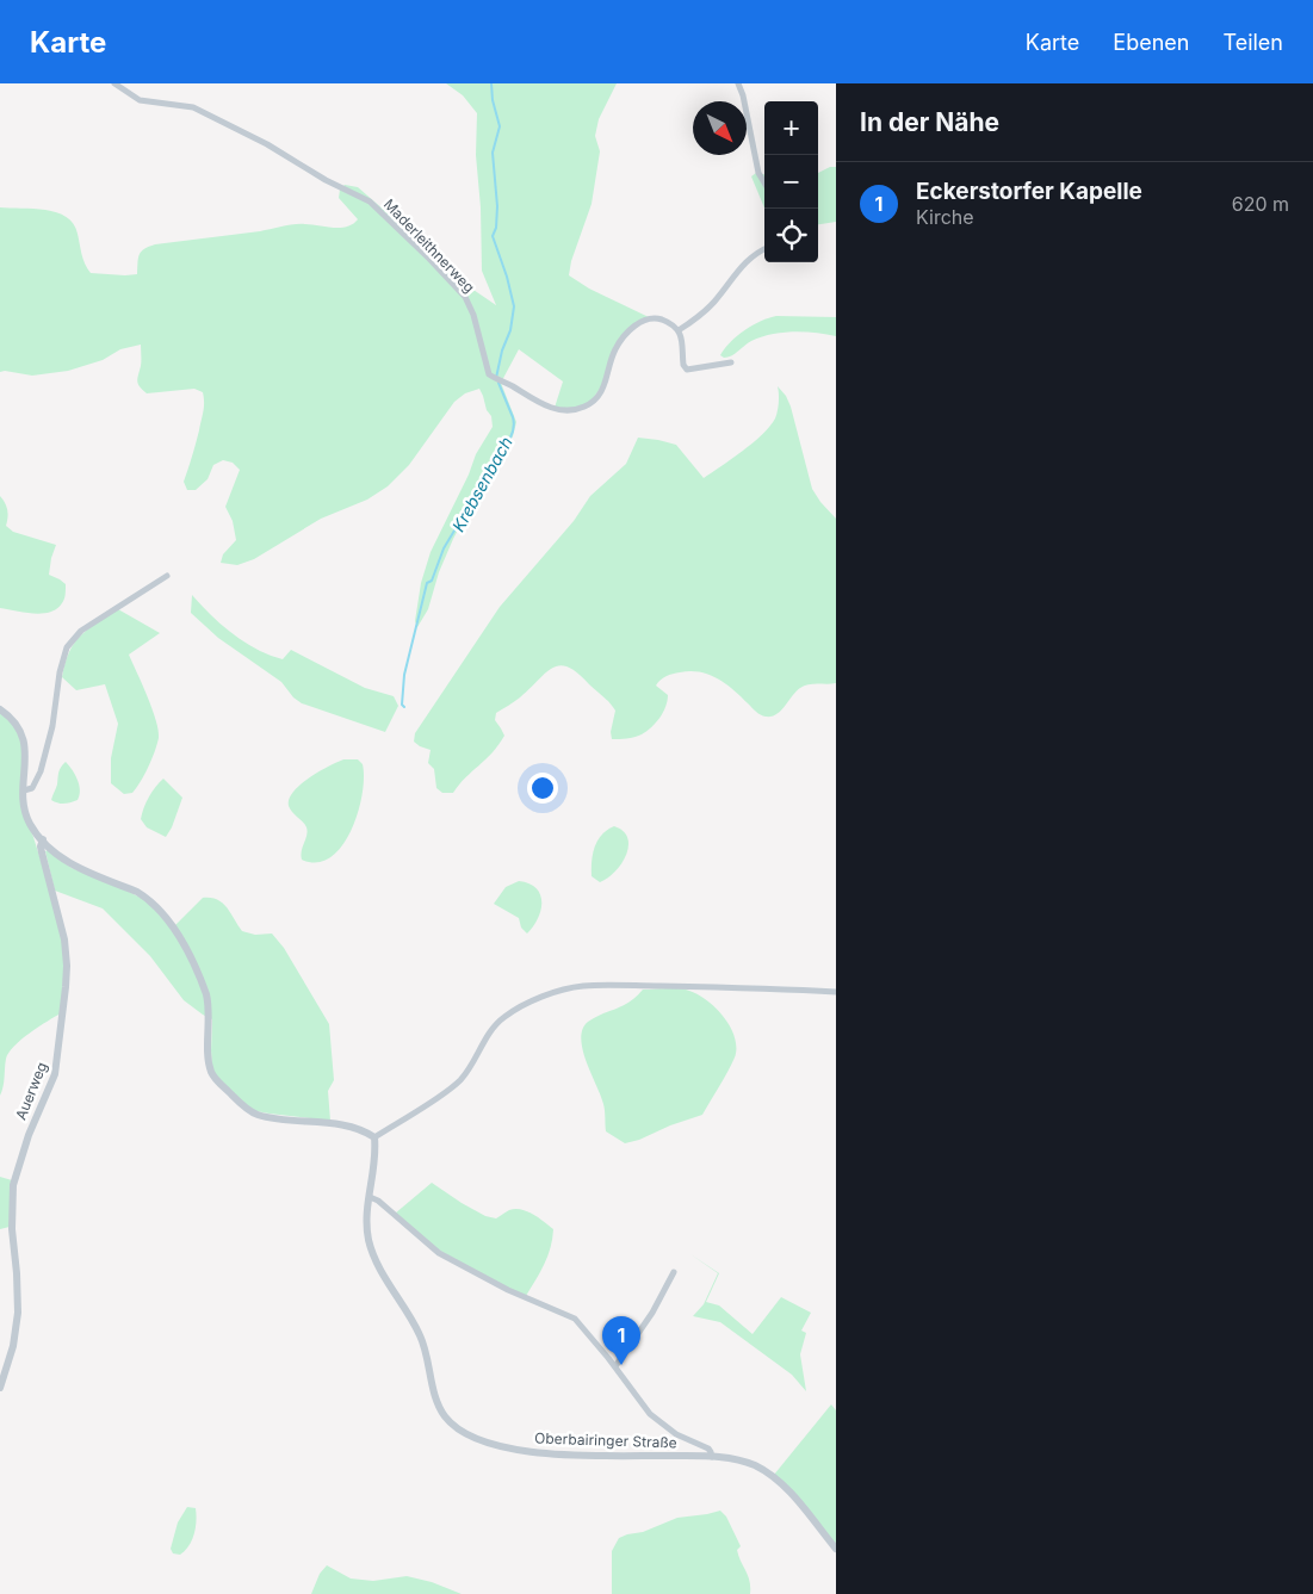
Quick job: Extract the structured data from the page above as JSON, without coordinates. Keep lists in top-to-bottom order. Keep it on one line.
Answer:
{"streets":{"street":["Maderleithnerweg","Auerweg","Oberbairinger Straße"]},"water":["Krebsenbach"],"north":"bottom right","page":{"header":"Karte","nav":["Karte","Ebenen","Teilen"],"heading":"In der Nähe","map_buttons":["+","−"],"list":[{"mark":"1","name":"Eckerstorfer Kapelle","note":"Kirche","value":"620 m"}],"pins":"1"}}
